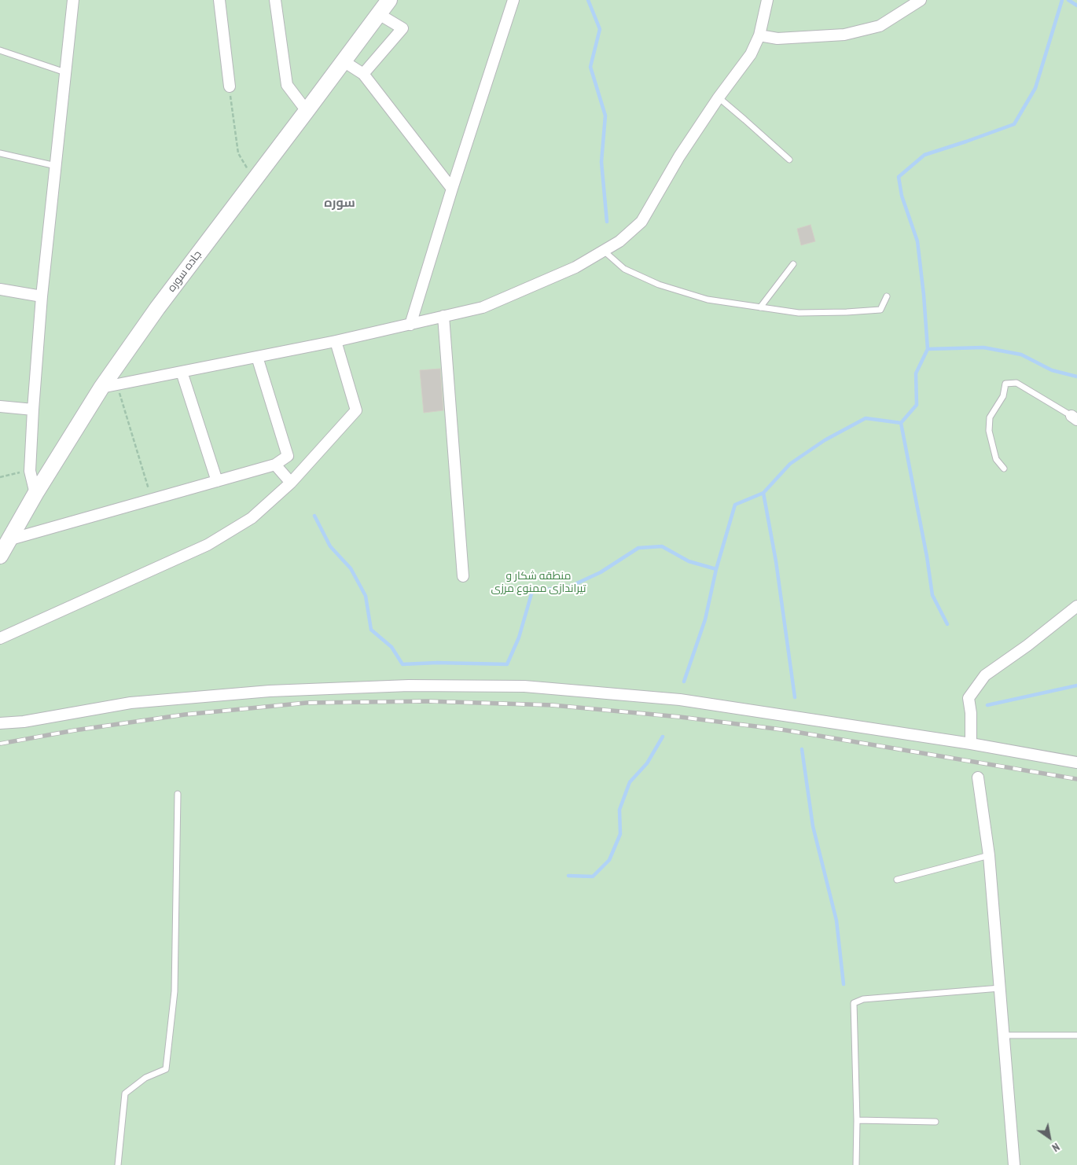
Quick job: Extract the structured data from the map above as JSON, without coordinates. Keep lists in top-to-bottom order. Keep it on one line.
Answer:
{"streets":{"main road":["جاده سوره"]},"districts":["سوره"],"parks":["منطقه شکار و تیراندازی ممنوع مرزی"],"north":"bottom right"}
